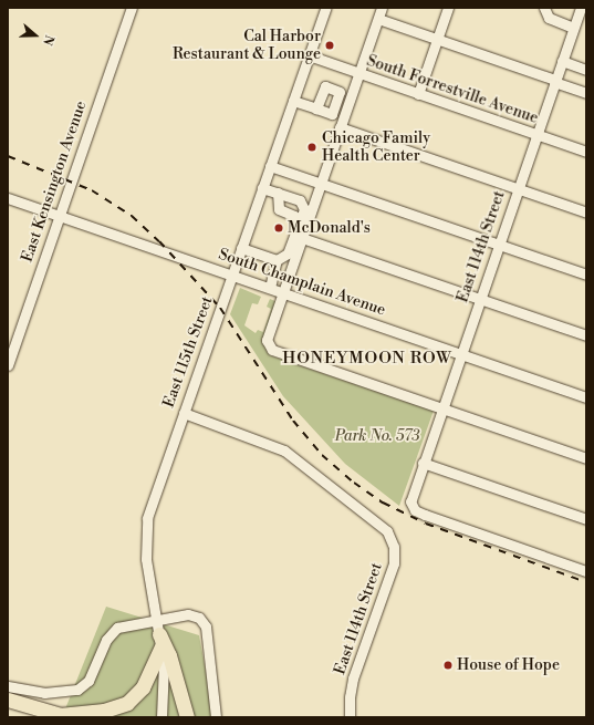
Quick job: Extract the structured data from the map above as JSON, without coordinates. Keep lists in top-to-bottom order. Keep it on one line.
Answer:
{"streets":{"street":["South Forrestville Avenue","East Kensington Avenue","East 114th Street","South Champlain Avenue","East 115th Street"]},"crossings":[["South Forrestville Avenue","East 114th Street"],["South Forrestville Avenue","East 115th Street"],["East Kensington Avenue","South Champlain Avenue"],["East 114th Street","South Champlain Avenue"],["East 114th Street","East 115th Street"],["South Champlain Avenue","East 115th Street"]],"districts":["HONEYMOON ROW"],"parks":["Park No. 573"],"places":["Cal Harbor Restaurant & Lounge","Chicago Family Health Center","McDonald's","House of Hope"],"north":"right"}
